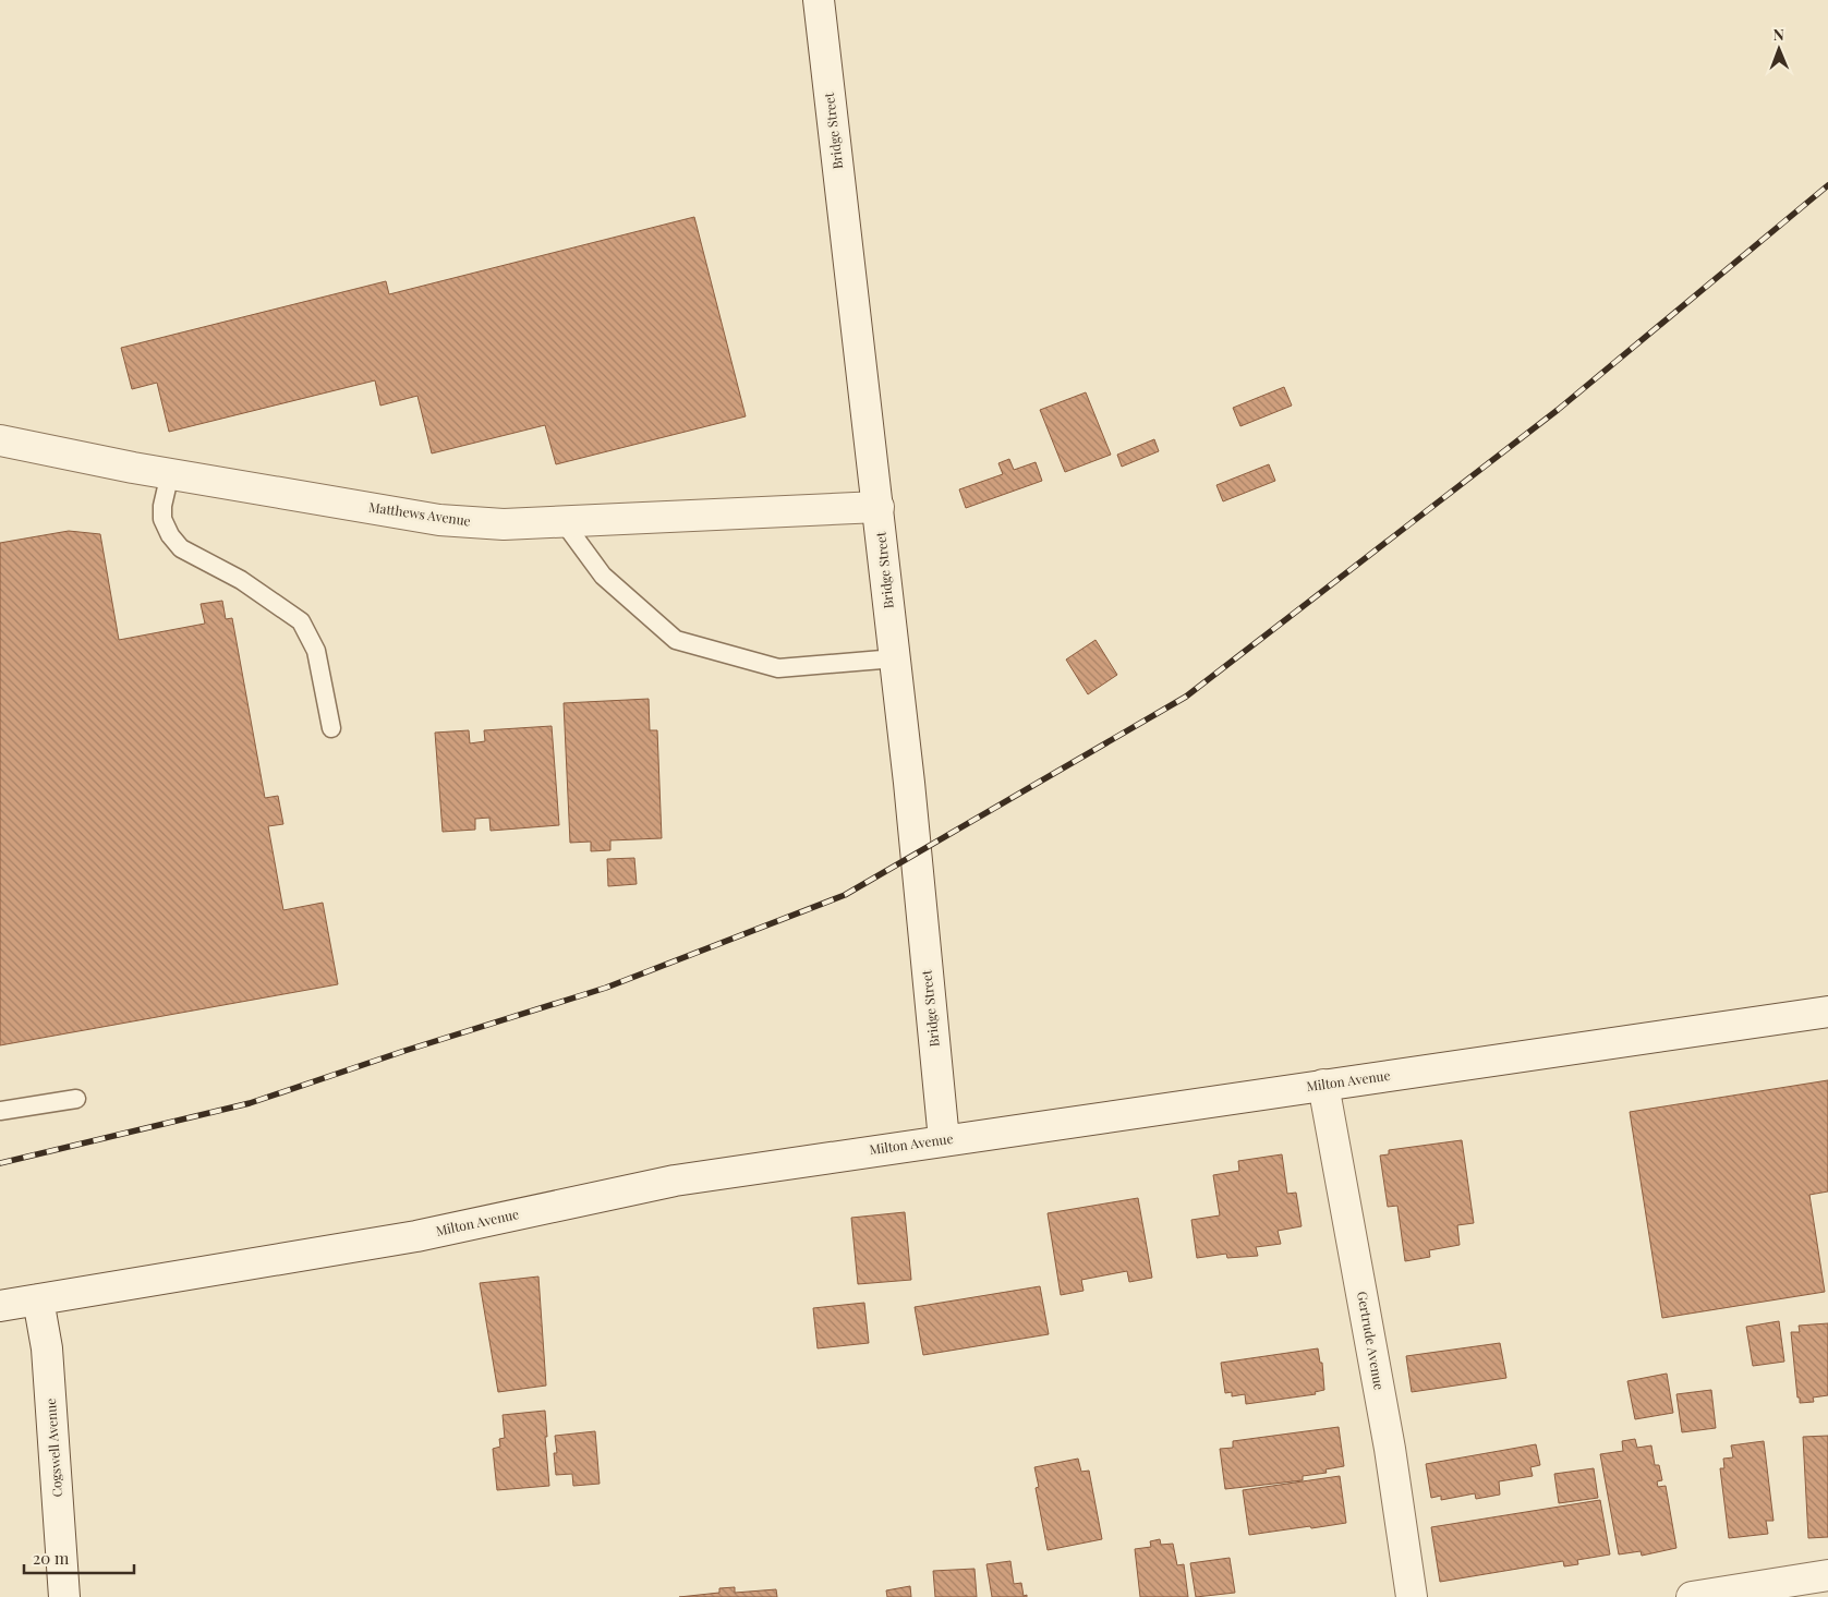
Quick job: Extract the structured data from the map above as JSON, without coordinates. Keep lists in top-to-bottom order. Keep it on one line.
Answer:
{"streets":{"main road":["Bridge Street","Matthews Avenue","Milton Avenue","Gertrude Avenue","Cogswell Avenue"]},"crossings":[["Bridge Street","Matthews Avenue"],["Bridge Street","Milton Avenue"],["Milton Avenue","Gertrude Avenue"],["Milton Avenue","Cogswell Avenue"]],"scale_bar":"20 m","north":"top"}
